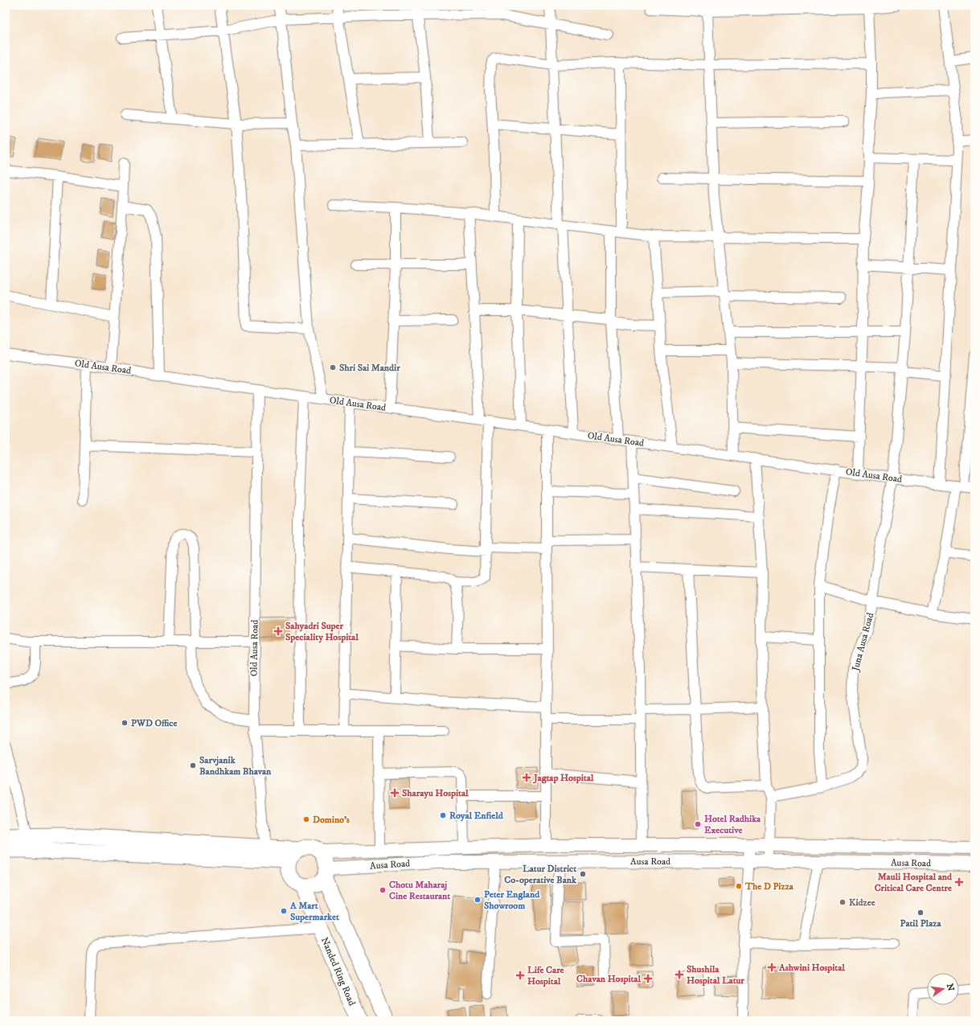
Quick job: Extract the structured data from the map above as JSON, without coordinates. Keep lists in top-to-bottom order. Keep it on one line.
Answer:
{"streets":{"highway":["Nanded Ring Road"],"main road":["Ausa Road"],"street":["Old Ausa Road","Juna Ausa Road"]},"crossings":[["Old Ausa Road","Juna Ausa Road"],["Ausa Road","Nanded Ring Road"]],"places":{"other":["Shri Sai Mandir","PWD Office","Sarvjanik Bandhkam Bhavan","Royal Enfield","Domino's","Hotel Radhika Executive","Latur District Co-operative Bank","The D Pizza","Chotu Maharaj Cine Restaurant","Peter England Showroom","Kidzee","A Mart Supermarket","Patil Plaza"],"health":["Sahyadri Super Speciality Hospital","Jagtap Hospital","Sharayu Hospital","Mauli Hospital and Critical Care Centre","Ashwini Hospital","Shushila Hospital Latur","Life Care Hospital","Chavan Hospital"]},"north":"right"}
